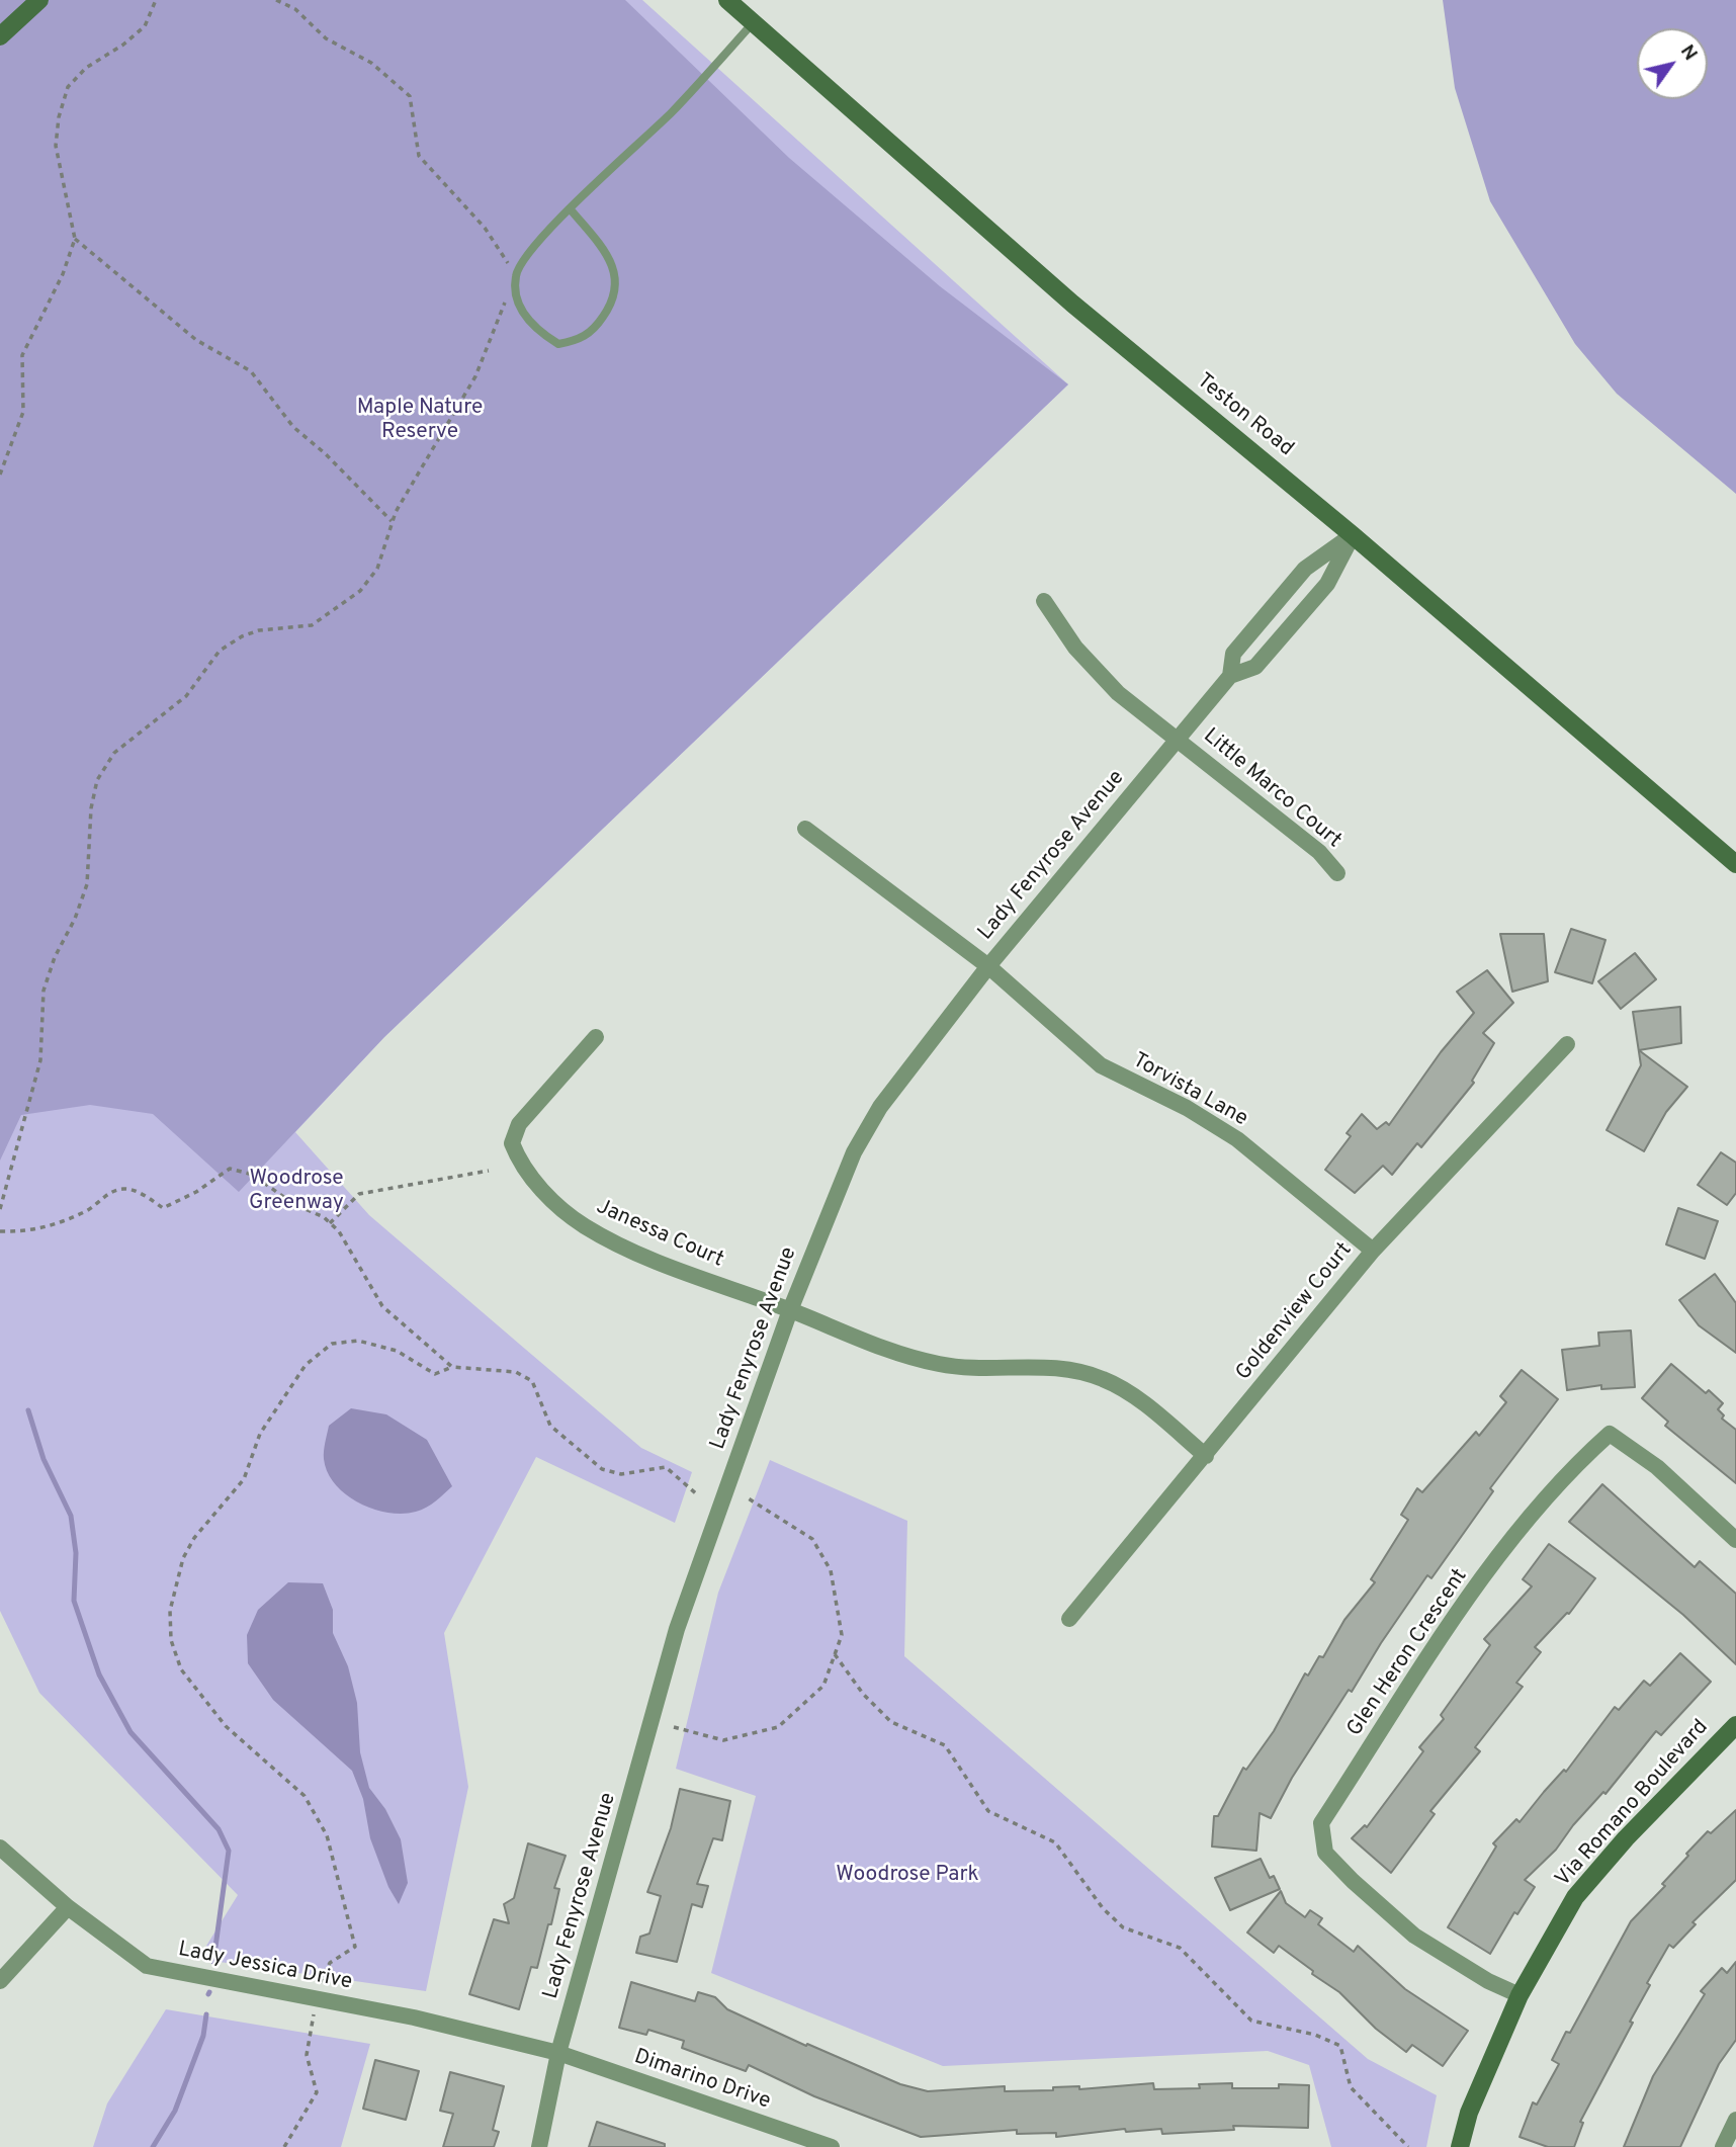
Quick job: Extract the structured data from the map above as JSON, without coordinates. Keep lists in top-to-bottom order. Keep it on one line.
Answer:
{"streets":{"main road":["Teston Road","Via Romano Boulevard"],"street":["Little Marco Court","Lady Fenyrose Avenue","Torvista Lane","Janessa Court","Goldenview Court","Glen Heron Crescent","Lady Jessica Drive","Dimarino Drive"]},"crossings":[["Teston Road","Lady Fenyrose Avenue"],["Little Marco Court","Lady Fenyrose Avenue"],["Lady Fenyrose Avenue","Torvista Lane"],["Lady Fenyrose Avenue","Janessa Court"],["Lady Fenyrose Avenue","Lady Jessica Drive"],["Lady Fenyrose Avenue","Dimarino Drive"],["Torvista Lane","Goldenview Court"],["Janessa Court","Goldenview Court"],["Glen Heron Crescent","Via Romano Boulevard"],["Lady Jessica Drive","Dimarino Drive"]],"parks":["Maple Nature Reserve","Woodrose Greenway","Woodrose Park"],"north":"top right"}
